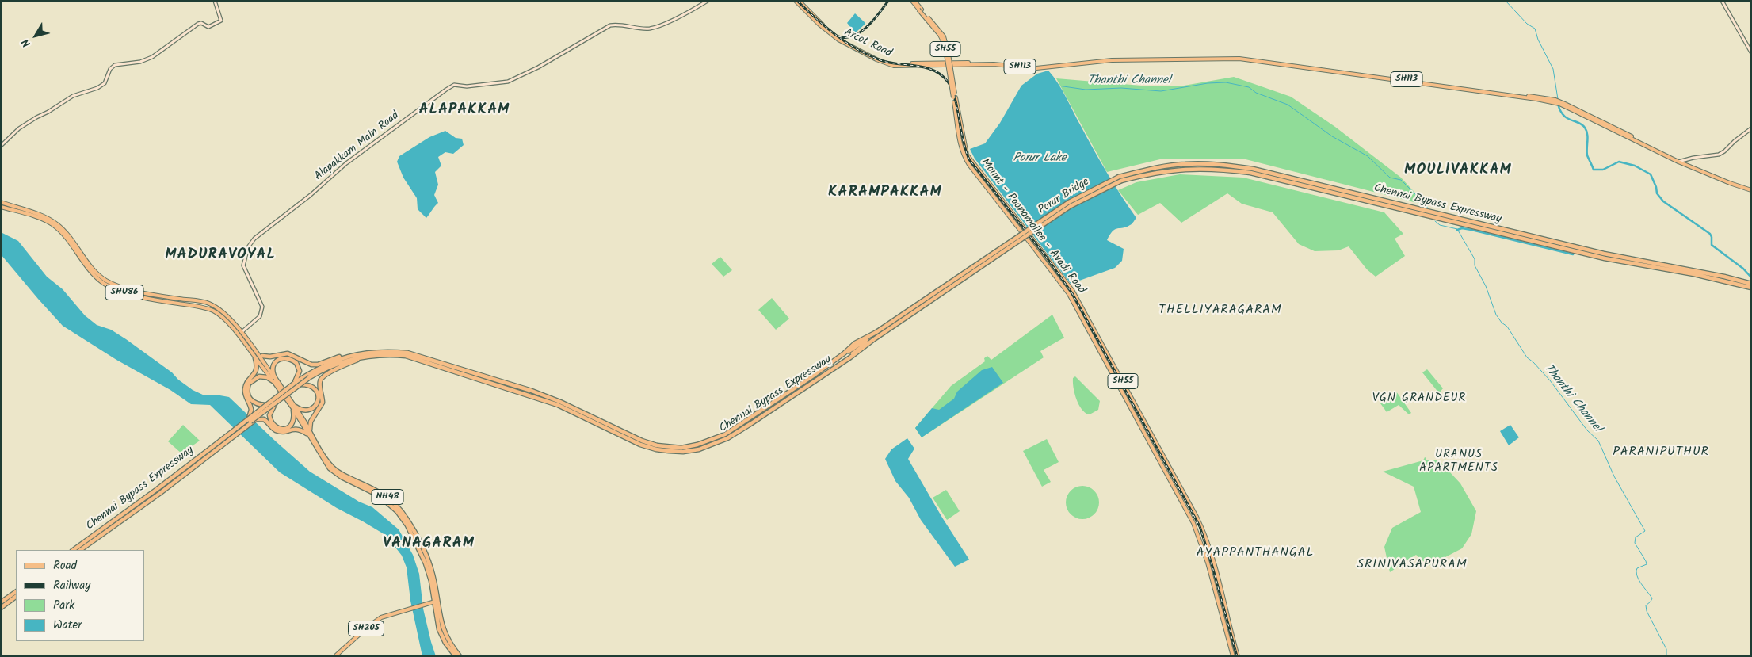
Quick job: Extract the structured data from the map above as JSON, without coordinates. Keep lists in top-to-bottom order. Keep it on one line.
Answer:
{"streets":{"highway":["Porur Bridge","Chennai Bypass Expressway","SHU86","NH48"],"main road":["Arcot Road","SH55","SH113","Alapakkam Main Road","Mount - Poonamallee - Avadi Road","SH205"]},"crossings":[["Arcot Road","SH113"],["SH55","Mount - Poonamallee - Avadi Road"],["Alapakkam Main Road","SHU86"],["Porur Bridge","Chennai Bypass Expressway"],["SHU86","NH48"],["NH48","SH205"]],"districts":["ALAPAKKAM","MOULIVAKKAM","KARAMPAKKAM","MADURAVOYAL","THELLIYARAGARAM","VGN GRANDEUR","PARANIPUTHUR","URANUS APARTMENTS","VANAGARAM","AYAPPANTHANGAL","SRINIVASAPURAM"],"water":["Thanthi Channel","Porur Lake"],"legend":["Road","Railway","Park","Water"],"north":"bottom left"}
